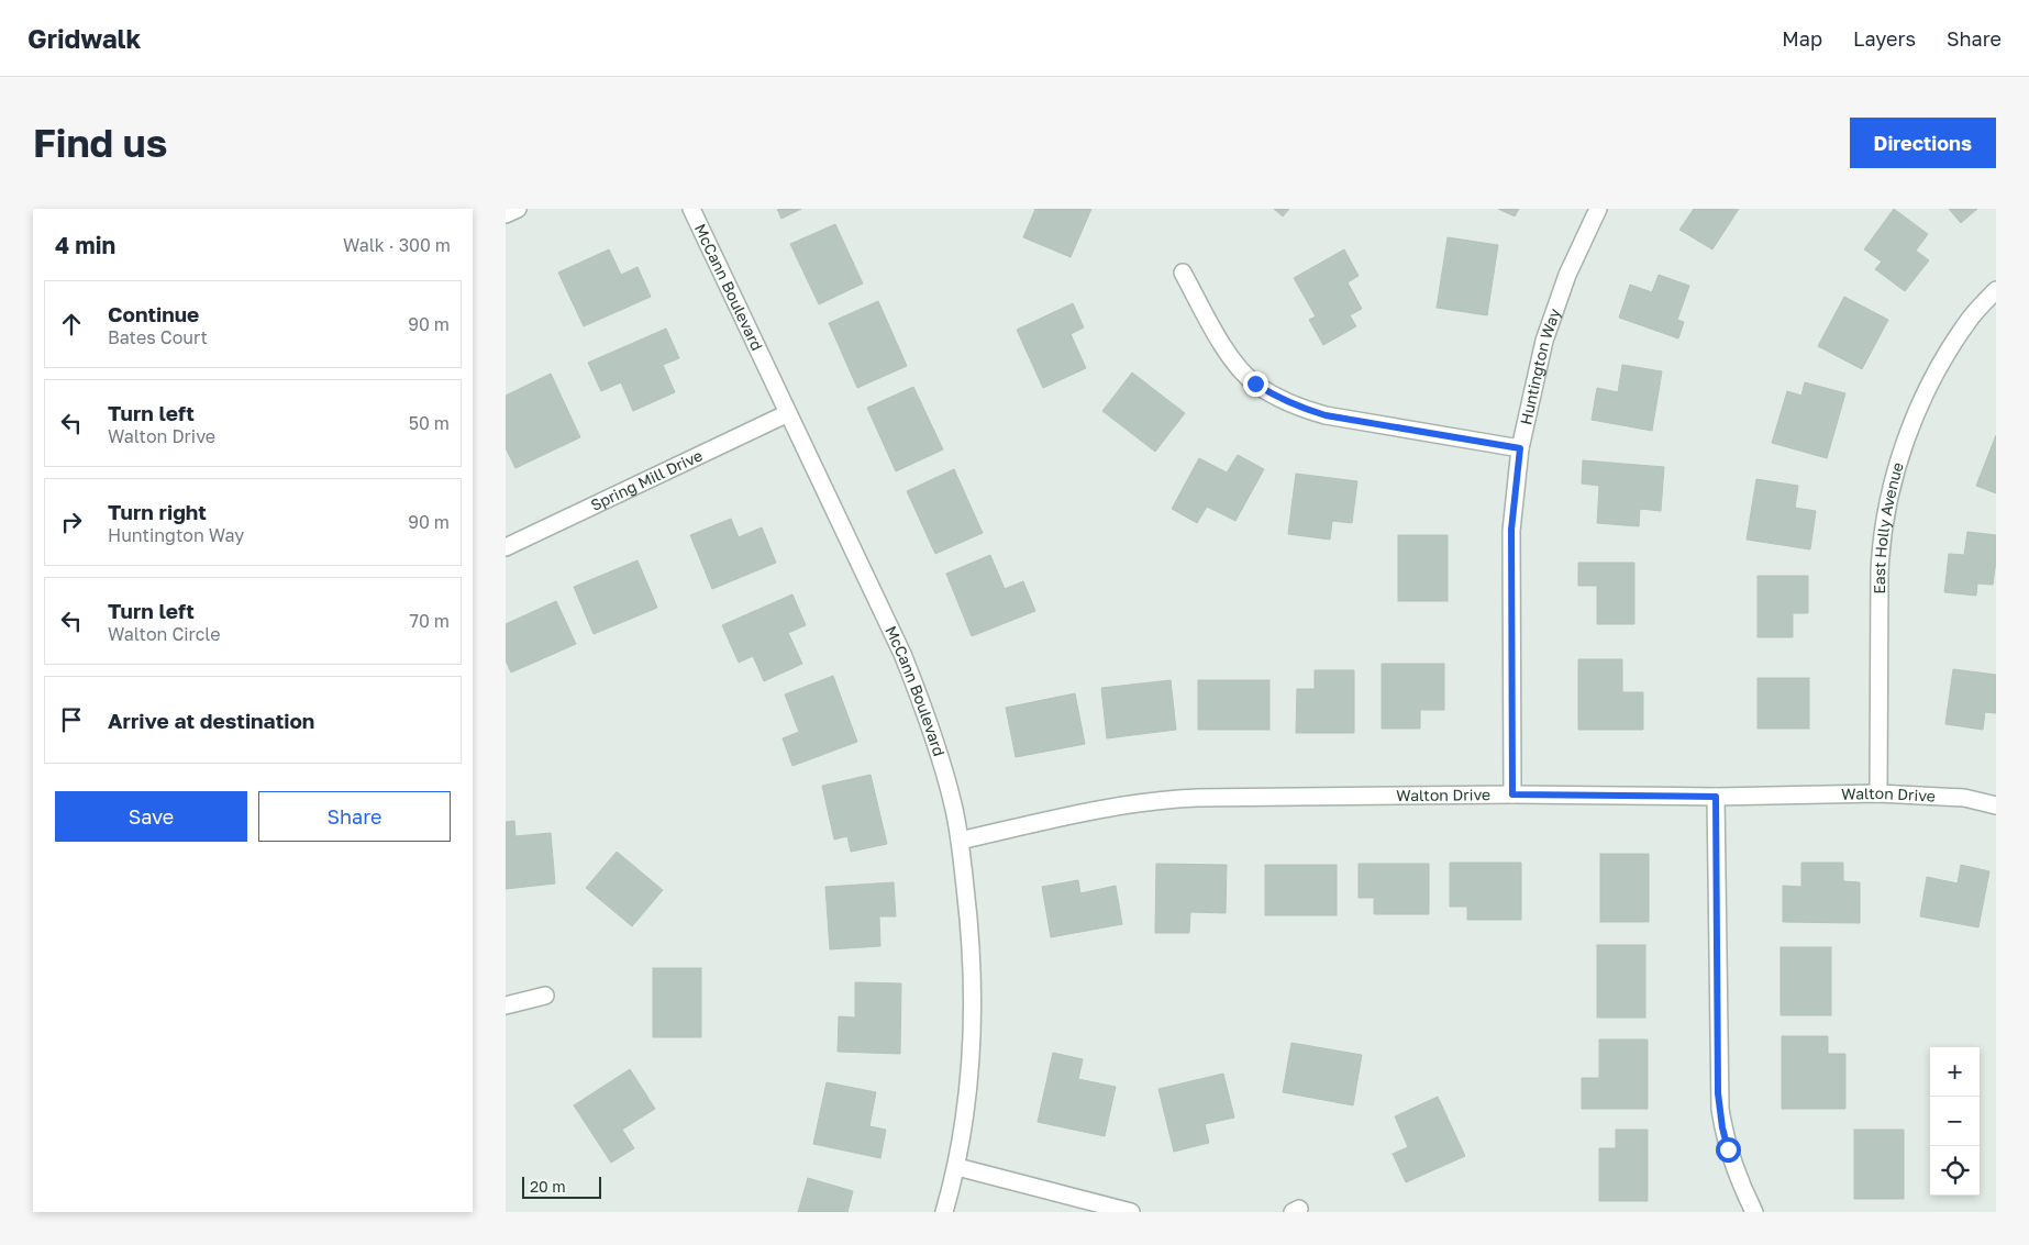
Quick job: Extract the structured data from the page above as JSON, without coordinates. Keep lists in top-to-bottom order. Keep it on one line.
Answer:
{"streets":{"street":["McCann Boulevard","Huntington Way","Spring Mill Drive","East Holly Avenue","Walton Drive"]},"crossings":[["McCann Boulevard","Spring Mill Drive"],["McCann Boulevard","Walton Drive"],["Huntington Way","Walton Drive"],["East Holly Avenue","Walton Drive"]],"scale_bar":"20 m","page":{"header":"Gridwalk","nav":["Map","Layers","Share"],"buttons":["Directions",["Save","Share"]],"title":"Find us","heading":["4 min","Walk · 300 m"],"list":[["Continue","Bates Court","90 m"],["Turn left","Walton Drive","50 m"],["Turn right","Huntington Way","90 m"],["Turn left","Walton Circle","70 m"],"Arrive at destination"],"map_buttons":["+","−"],"scale":"20 m"}}
